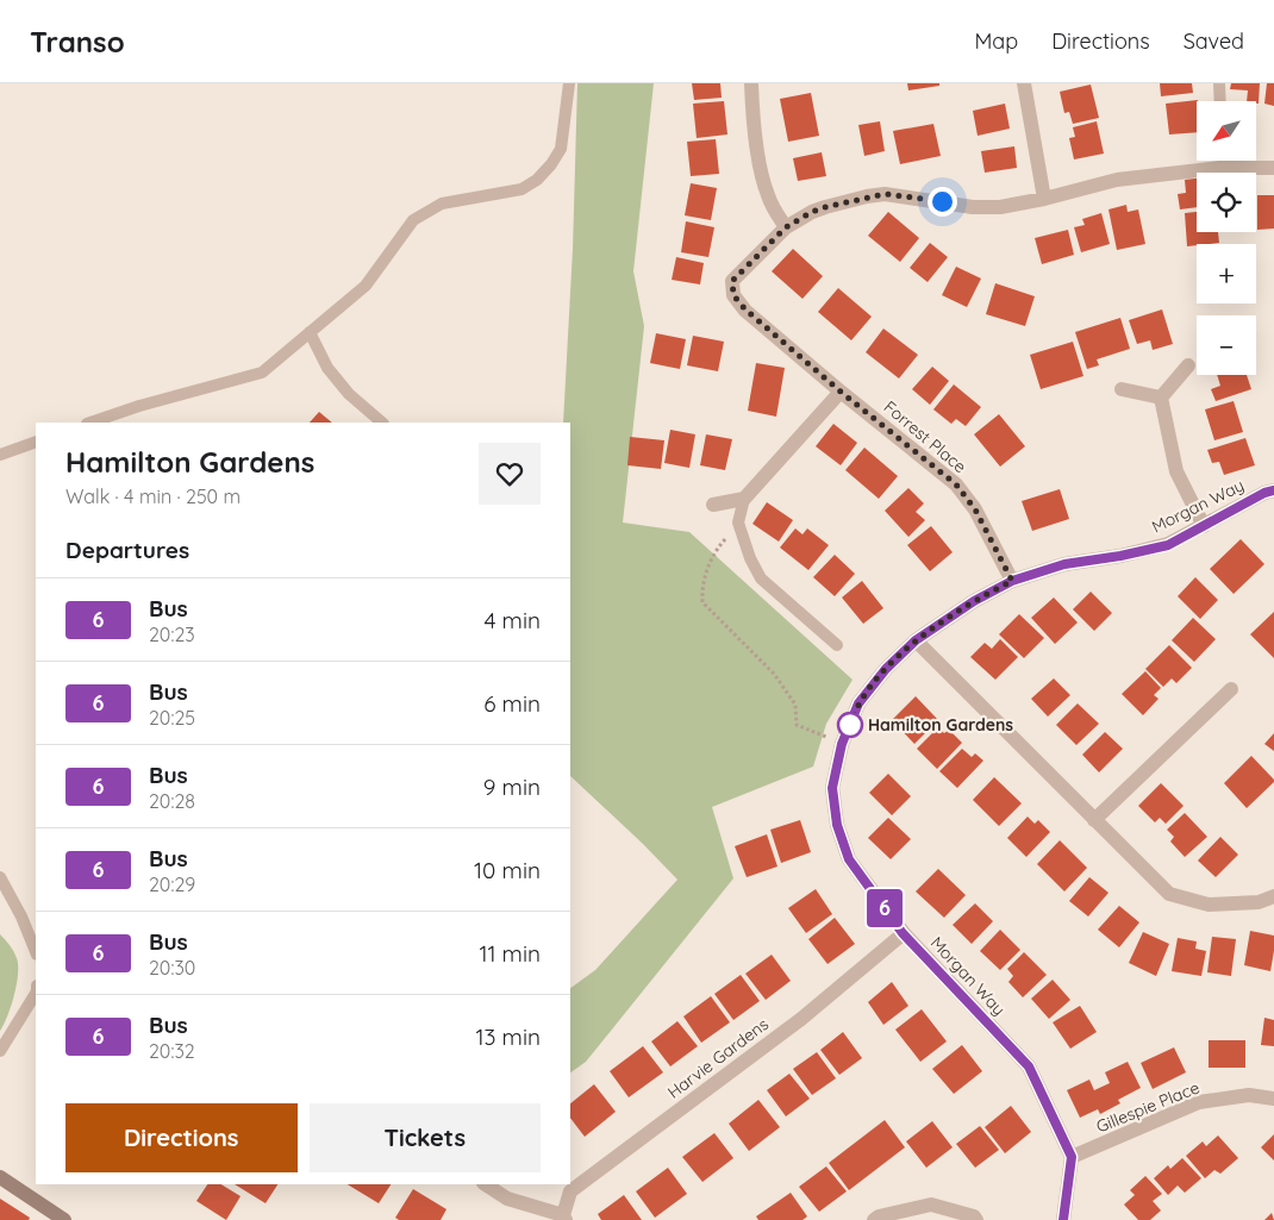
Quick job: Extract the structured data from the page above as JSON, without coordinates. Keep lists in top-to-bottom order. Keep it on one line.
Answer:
{"streets":{"street":["Forrest Place","Morgan Way","Harvie Gardens","Gillespie Place"]},"crossings":[["Forrest Place","Morgan Way"],["Morgan Way","Harvie Gardens"],["Morgan Way","Gillespie Place"]],"places":["Hamilton Gardens"],"lines":["bus line 6"],"north":"bottom left","page":{"header":"Transo","nav":["Map","Directions","Saved"],"on_map":"6","map_buttons":["+","−"],"heading":[["Hamilton Gardens","Walk · 4 min · 250 m"],"Departures"],"list":[{"mark":"6","name":"Bus","note":"20:23","value":"4 min"},{"mark":"6","name":"Bus","note":"20:25","value":"6 min"},{"mark":"6","name":"Bus","note":"20:28","value":"9 min"},{"mark":"6","name":"Bus","note":"20:29","value":"10 min"},{"mark":"6","name":"Bus","note":"20:30","value":"11 min"},{"mark":"6","name":"Bus","note":"20:32","value":"13 min"}],"buttons":["Directions","Tickets"]}}
